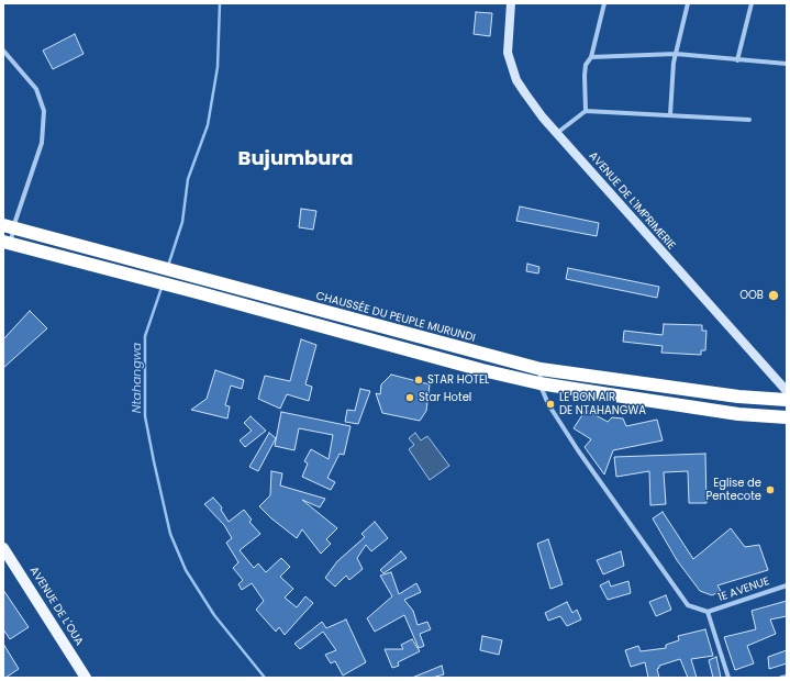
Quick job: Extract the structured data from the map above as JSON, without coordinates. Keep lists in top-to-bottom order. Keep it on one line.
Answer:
{"streets":{"highway":["CHAUSSÉE DU PEUPLE MURUNDI"],"main road":["AVENUE DE L'OUA"],"street":["AVENUE DE L'IMPRIMERIE","1E AVENUE"]},"districts":["Bujumbura"],"water":["Ntahangwa"],"places":["OOB","STAR HOTEL","Star Hotel","LE BON AIR DE NTAHANGWA","Eglise de Pentecote"]}
